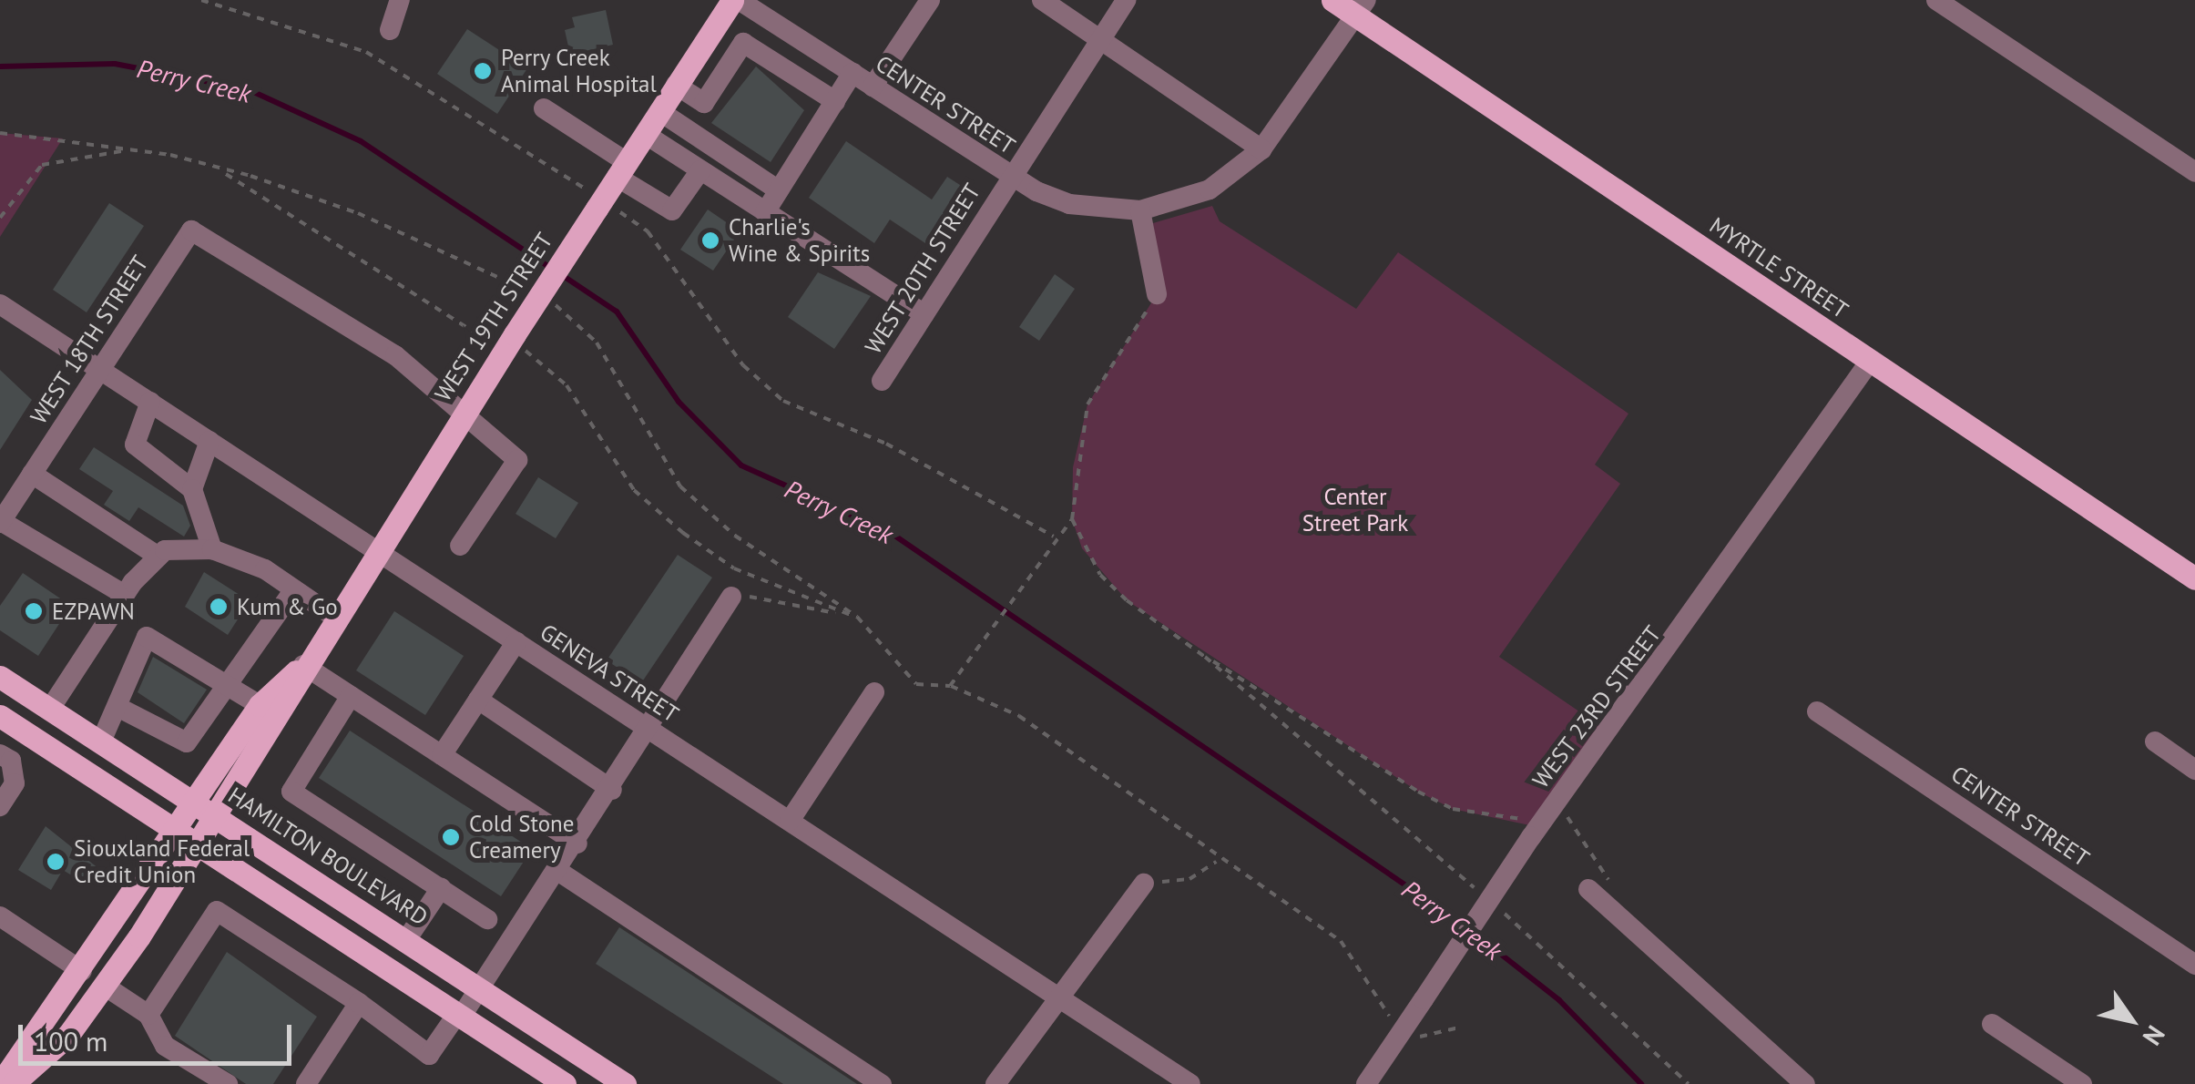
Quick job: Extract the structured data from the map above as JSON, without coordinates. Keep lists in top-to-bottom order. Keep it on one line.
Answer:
{"streets":{"main road":["MYRTLE STREET","WEST 19TH STREET","HAMILTON BOULEVARD"],"street":["CENTER STREET","WEST 20TH STREET","WEST 18TH STREET","GENEVA STREET","WEST 23RD STREET"]},"crossings":[["CENTER STREET","WEST 20TH STREET"],["CENTER STREET","WEST 19TH STREET"],["MYRTLE STREET","WEST 23RD STREET"],["WEST 19TH STREET","WEST 18TH STREET"],["WEST 19TH STREET","GENEVA STREET"],["WEST 19TH STREET","HAMILTON BOULEVARD"],["WEST 18TH STREET","GENEVA STREET"]],"water":["Perry Creek"],"parks":["Center Street Park"],"places":["Perry Creek Animal Hospital","Charlie's Wine & Spirits","Kum & Go","EZPAWN","Cold Stone Creamery","Siouxland Federal Credit Union"],"scale_bar":"100 m","north":"bottom right"}
